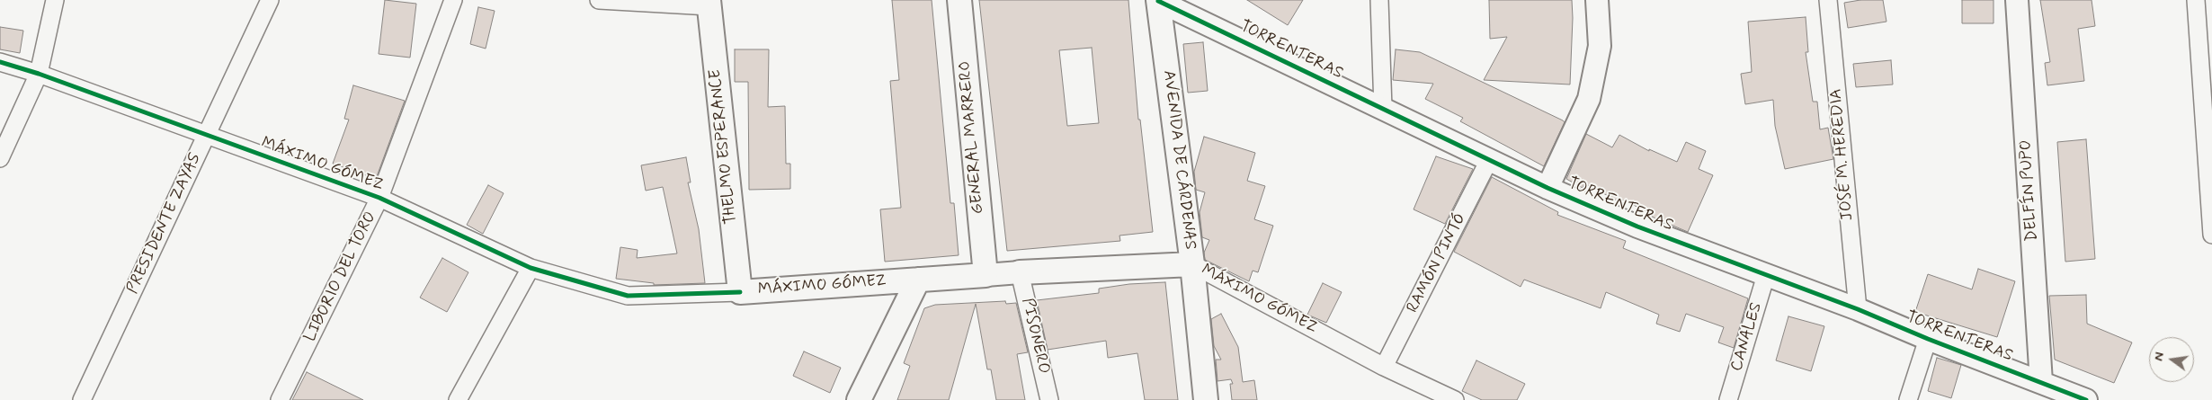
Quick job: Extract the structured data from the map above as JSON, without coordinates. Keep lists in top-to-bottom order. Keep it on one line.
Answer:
{"streets":{"main road":["GENERAL MARRERO","THELMO ESPERANCE","AVENIDA DE CÁRDENAS","MÁXIMO GÓMEZ"],"street":["TORRENTERAS","JOSÉ M. HEREDIA","DELFÍN PUPO","PRESIDENTE ZAYAS","RAMÓN PINTÓ","LIBORIO DEL TORO","PISONERO","CANALES"]},"crossings":[["TORRENTERAS","JOSÉ M. HEREDIA"],["TORRENTERAS","AVENIDA DE CÁRDENAS"],["TORRENTERAS","DELFÍN PUPO"],["TORRENTERAS","RAMÓN PINTÓ"],["TORRENTERAS","CANALES"],["GENERAL MARRERO","MÁXIMO GÓMEZ"],["THELMO ESPERANCE","MÁXIMO GÓMEZ"],["AVENIDA DE CÁRDENAS","MÁXIMO GÓMEZ"],["MÁXIMO GÓMEZ","PRESIDENTE ZAYAS"],["MÁXIMO GÓMEZ","RAMÓN PINTÓ"],["MÁXIMO GÓMEZ","LIBORIO DEL TORO"],["MÁXIMO GÓMEZ","PISONERO"]],"north":"left"}
